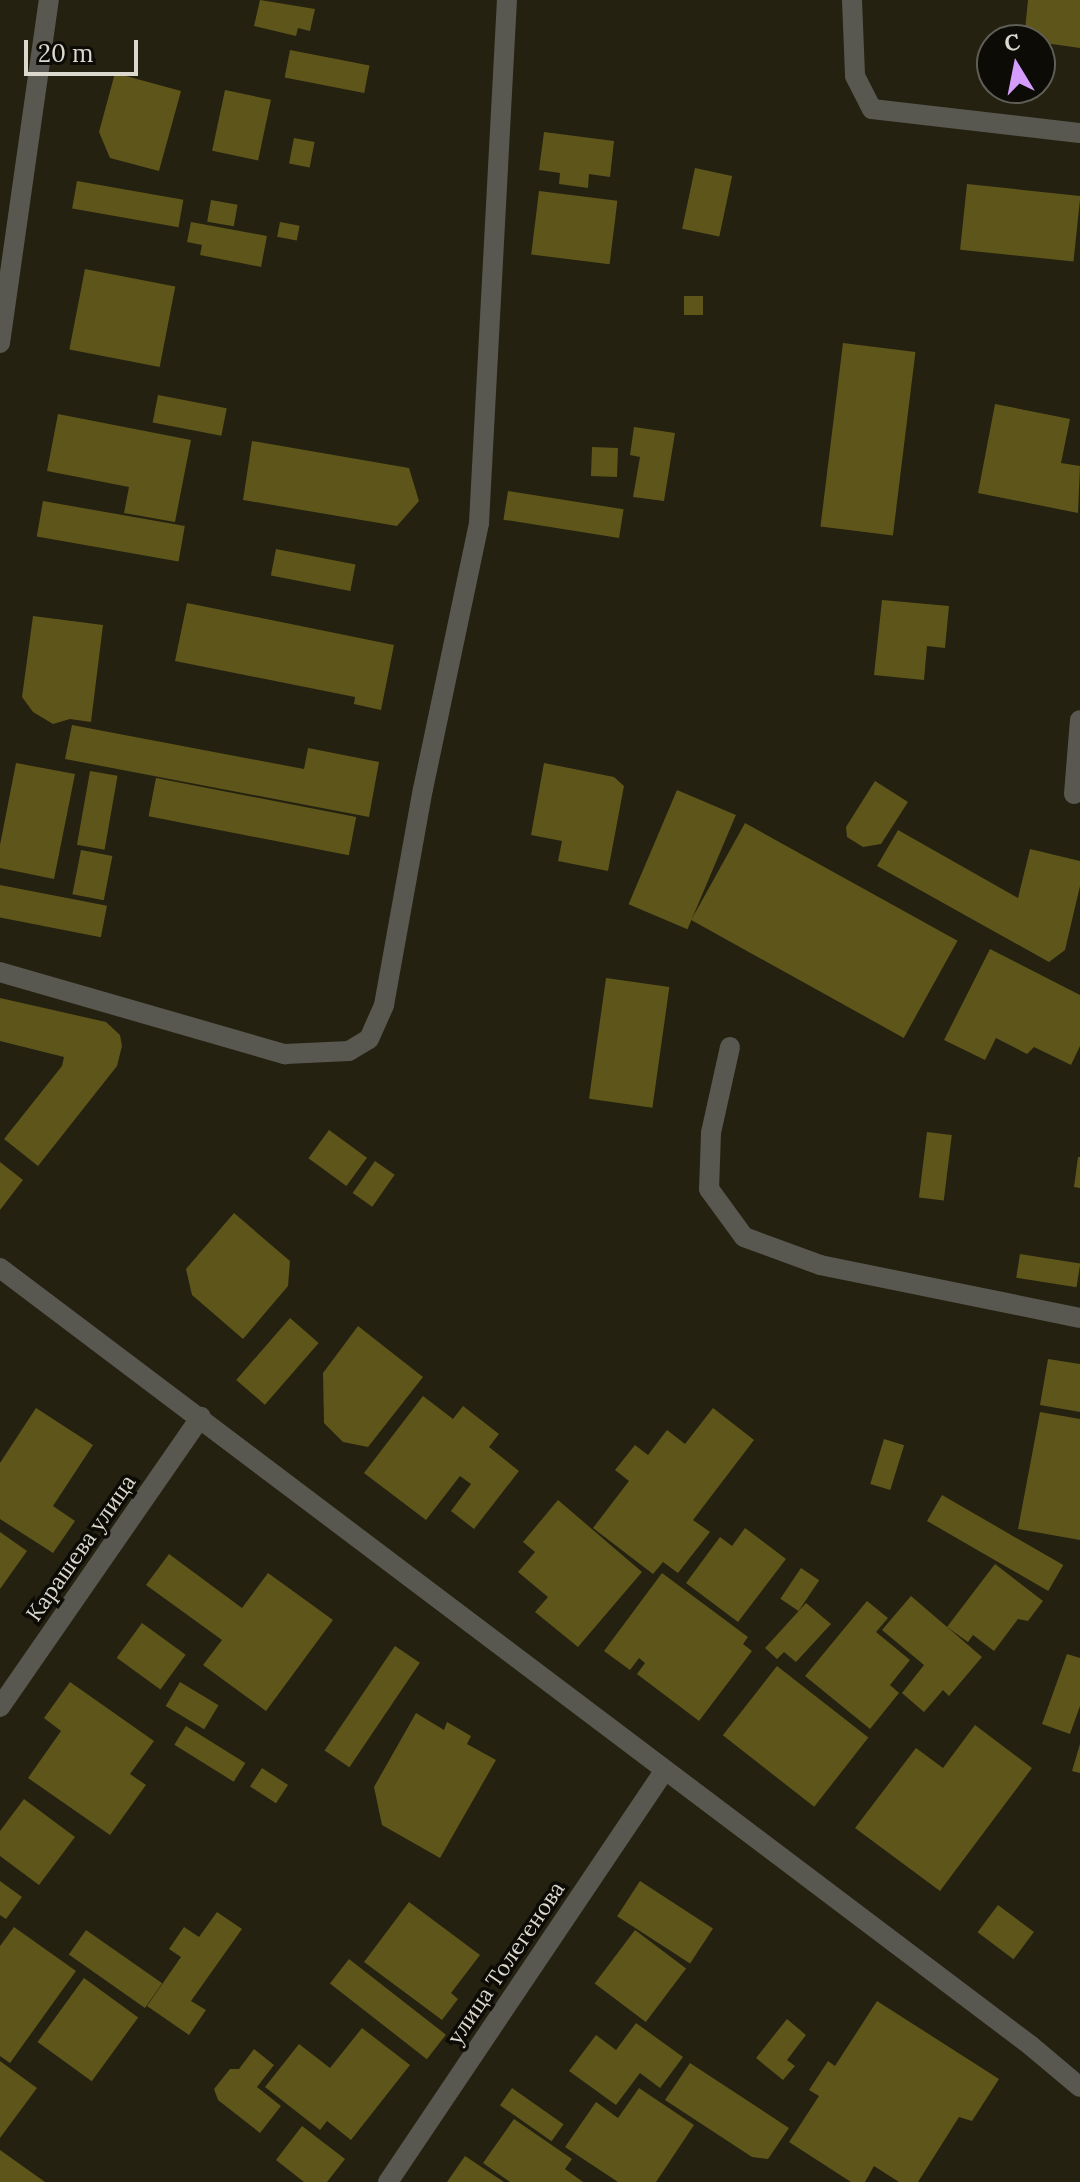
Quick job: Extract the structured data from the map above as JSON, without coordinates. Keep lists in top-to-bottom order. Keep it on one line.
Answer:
{"streets":{"street":["Карашева улица","улица Толегенова"]},"scale_bar":"20 m","north":"top"}
